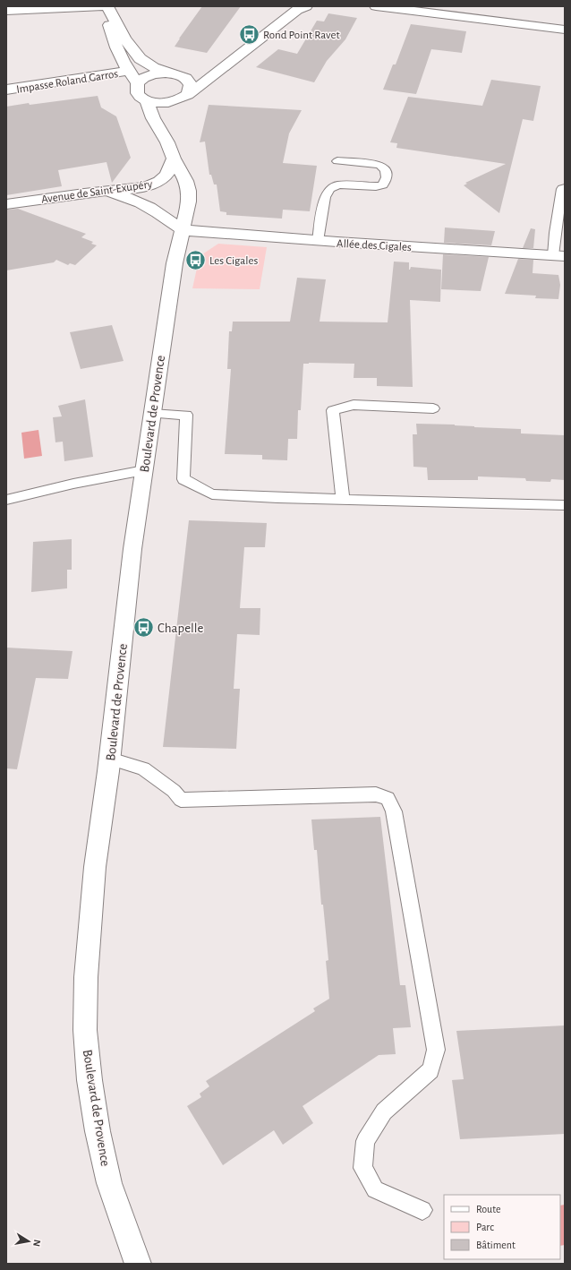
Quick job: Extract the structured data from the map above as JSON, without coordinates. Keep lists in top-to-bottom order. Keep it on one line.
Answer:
{"streets":{"street":["Impasse Roland Garros","Avenue de Saint-Exupéry","Allée des Cigales","Boulevard de Provence"]},"crossings":[["Avenue de Saint-Exupéry","Boulevard de Provence"],["Allée des Cigales","Boulevard de Provence"]],"places":{"bus stop":["Rond Point Ravet","Les Cigales","Chapelle"]},"legend":["Route","Parc","Bâtiment"],"north":"right"}
